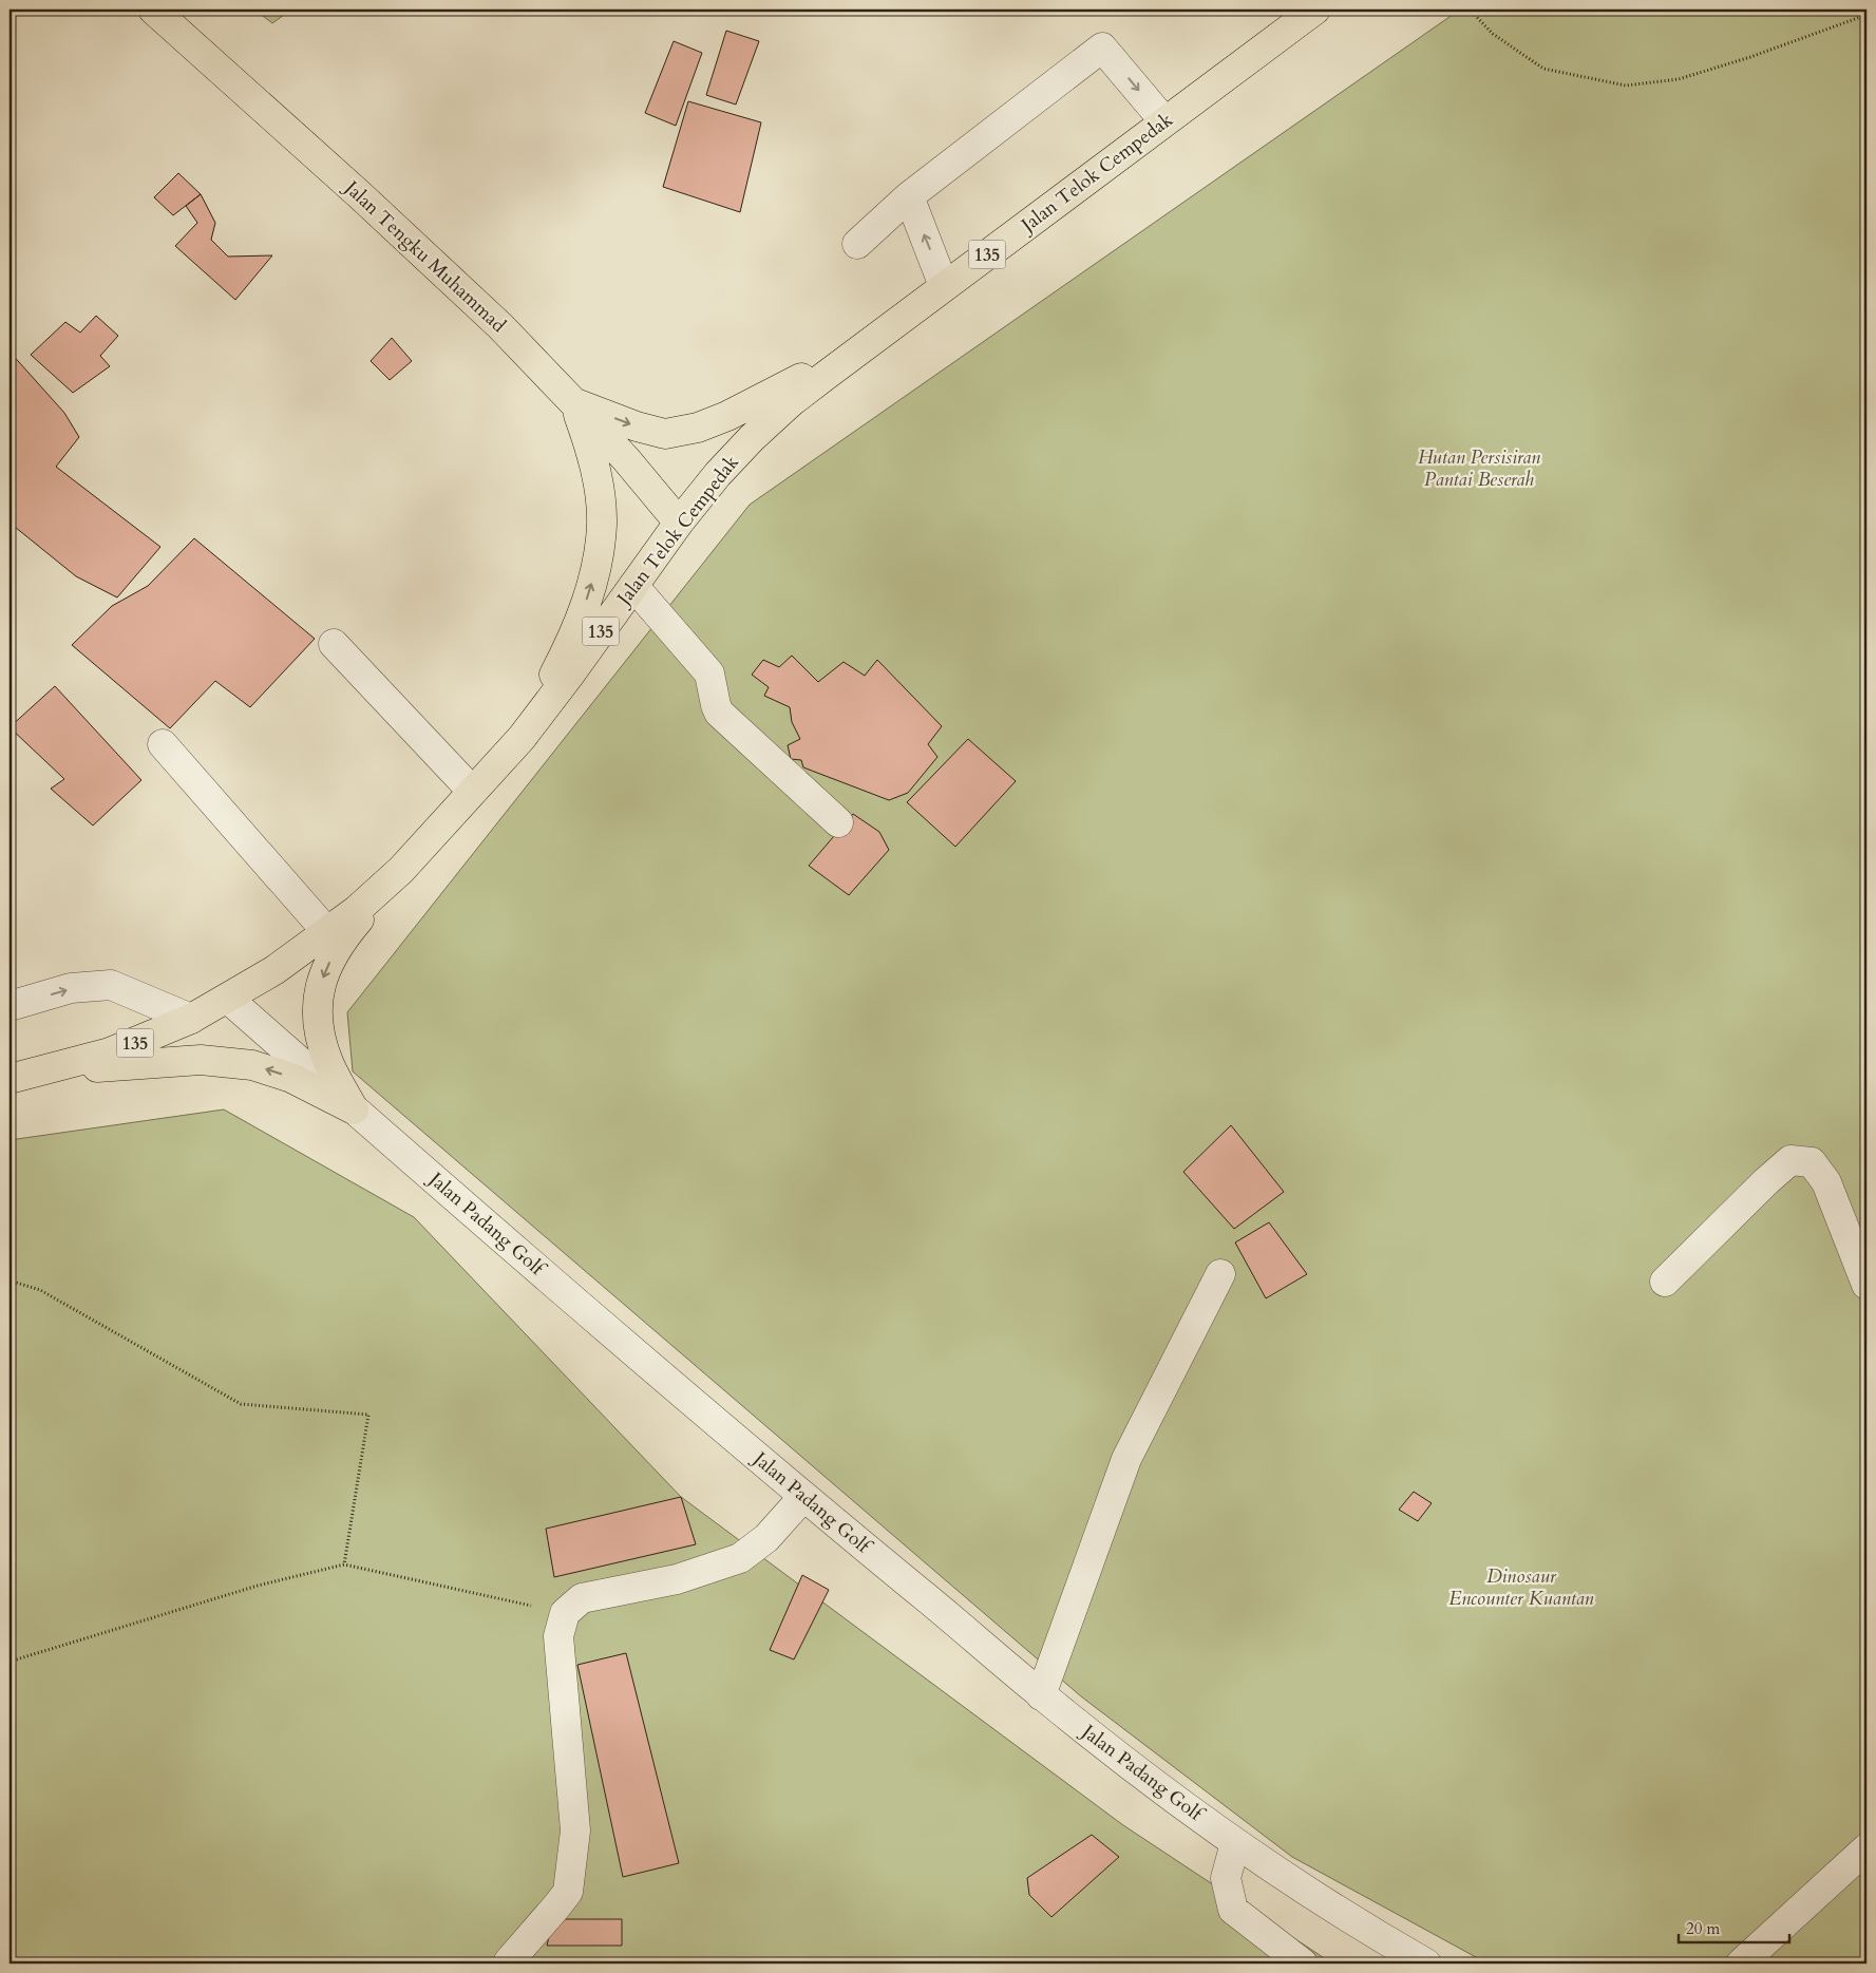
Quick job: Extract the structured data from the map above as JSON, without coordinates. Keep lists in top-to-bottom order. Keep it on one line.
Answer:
{"streets":{"main road":["Jalan Telok Cempedak","135","Jalan Tengku Muhammad"],"street":["Jalan Padang Golf"]},"crossings":[["Jalan Telok Cempedak","Jalan Tengku Muhammad"],["Jalan Telok Cempedak","Jalan Padang Golf"]],"parks":["Hutan Persisiran Pantai Beserah","Dinosaur Encounter Kuantan"],"scale_bar":"20 m"}
